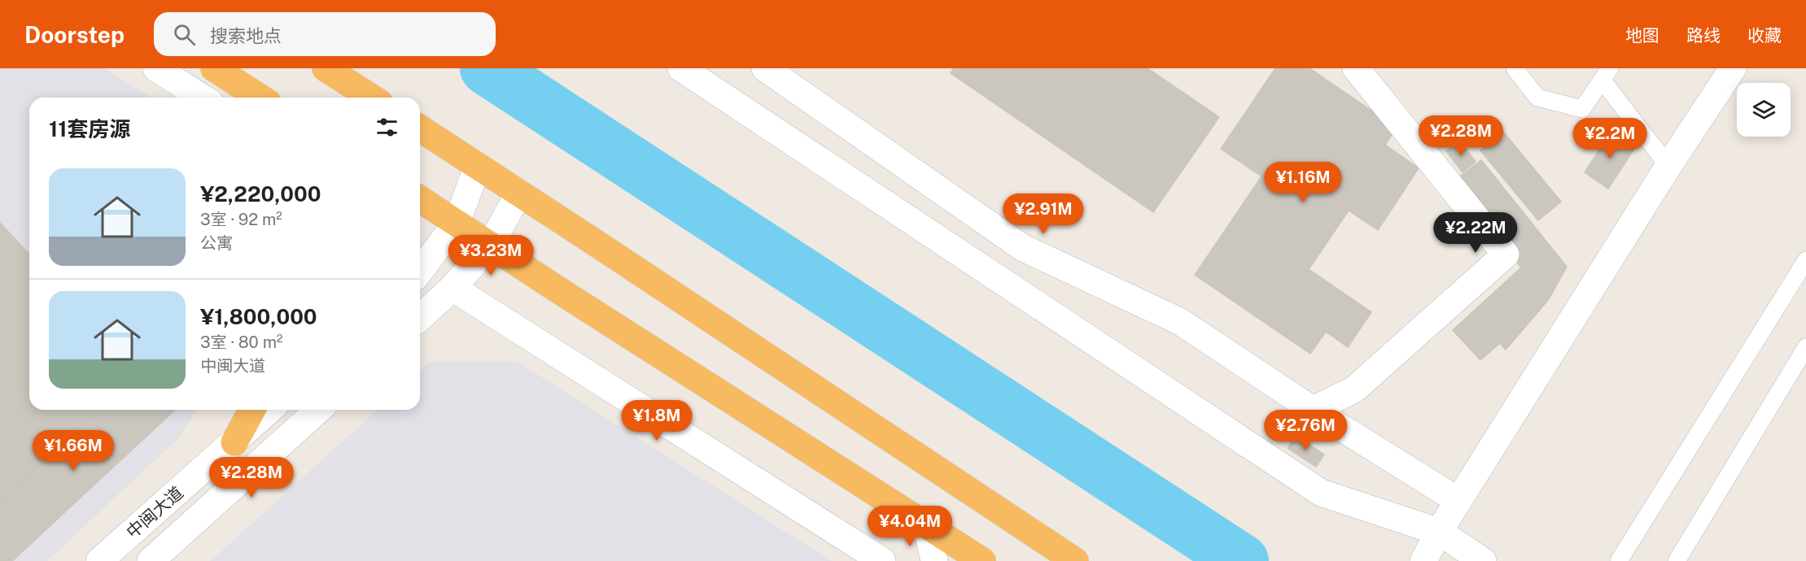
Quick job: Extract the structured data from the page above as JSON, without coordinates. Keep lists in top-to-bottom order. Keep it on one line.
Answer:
{"streets":{"street":["中闽大道"]},"page":{"header":"Doorstep","search":"搜索地点","nav":["地图","路线","收藏"],"heading":"11套房源","price":["¥2.28M","¥2.2M","¥1.16M","¥2.91M","¥2.22M","¥3.23M","¥1.8M","¥2.76M","¥1.66M","¥2.28M","¥4.04M"],"list":[{"name":"¥2,220,000","note":"3室 · 92 m² · 公寓"},{"name":"¥1,800,000","note":"3室 · 80 m² · 中闽大道"}]}}
